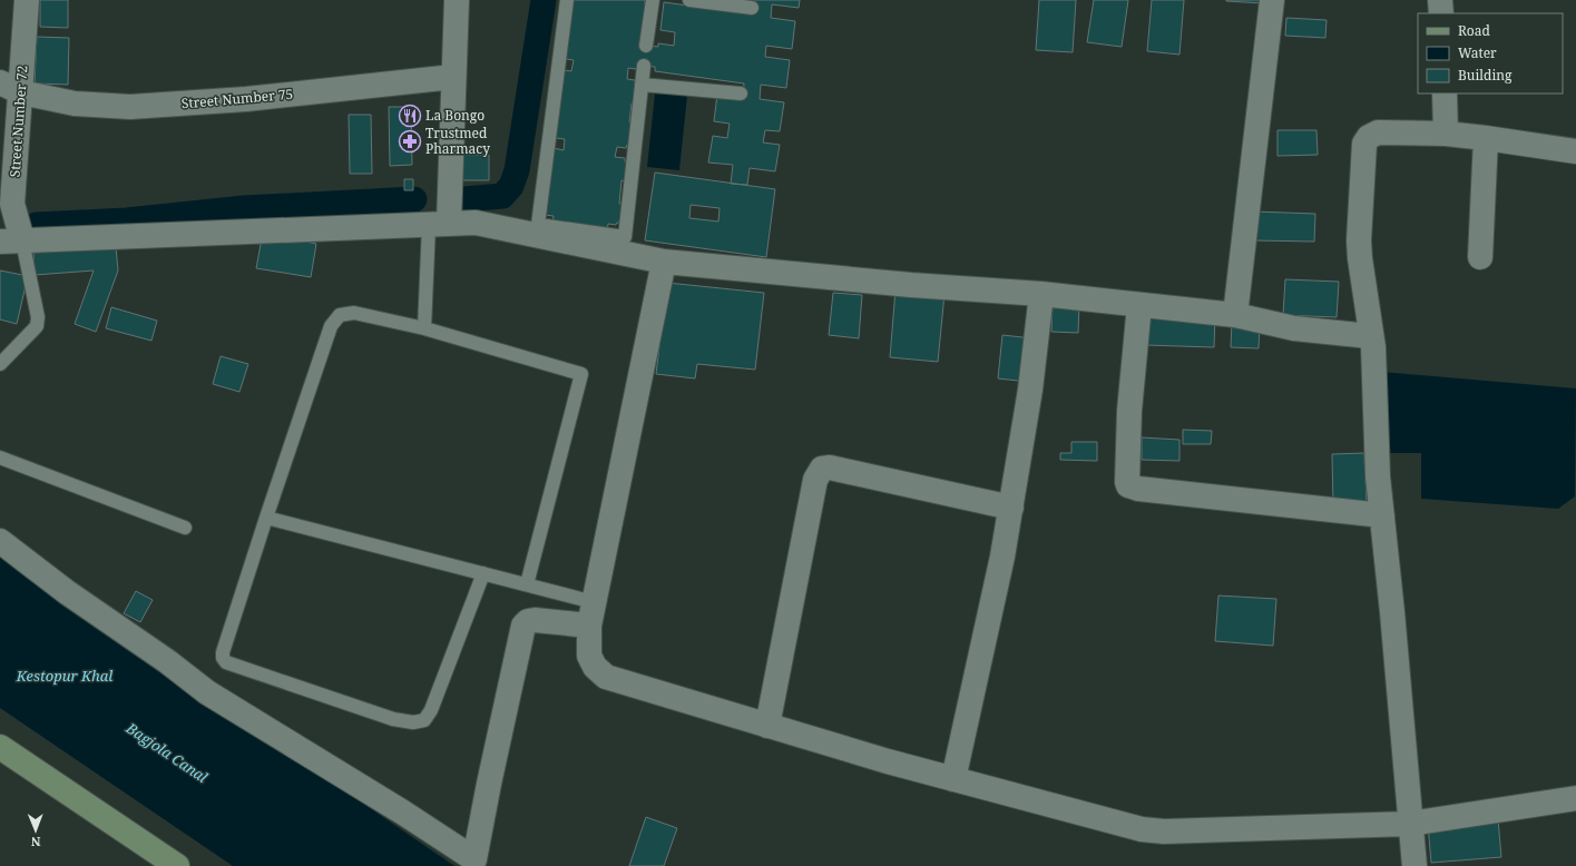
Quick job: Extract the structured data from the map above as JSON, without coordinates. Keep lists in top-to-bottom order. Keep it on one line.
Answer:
{"streets":{"street":["Street Number 75","Street Number 72"]},"crossings":[["Street Number 75","Street Number 72"]],"water":["Kestopur Khal","Bagjola Canal"],"places":{"restaurant":["La Bongo"],"pharmacy":["Trustmed Pharmacy"]},"legend":["Road","Water","Building"],"north":"bottom"}
